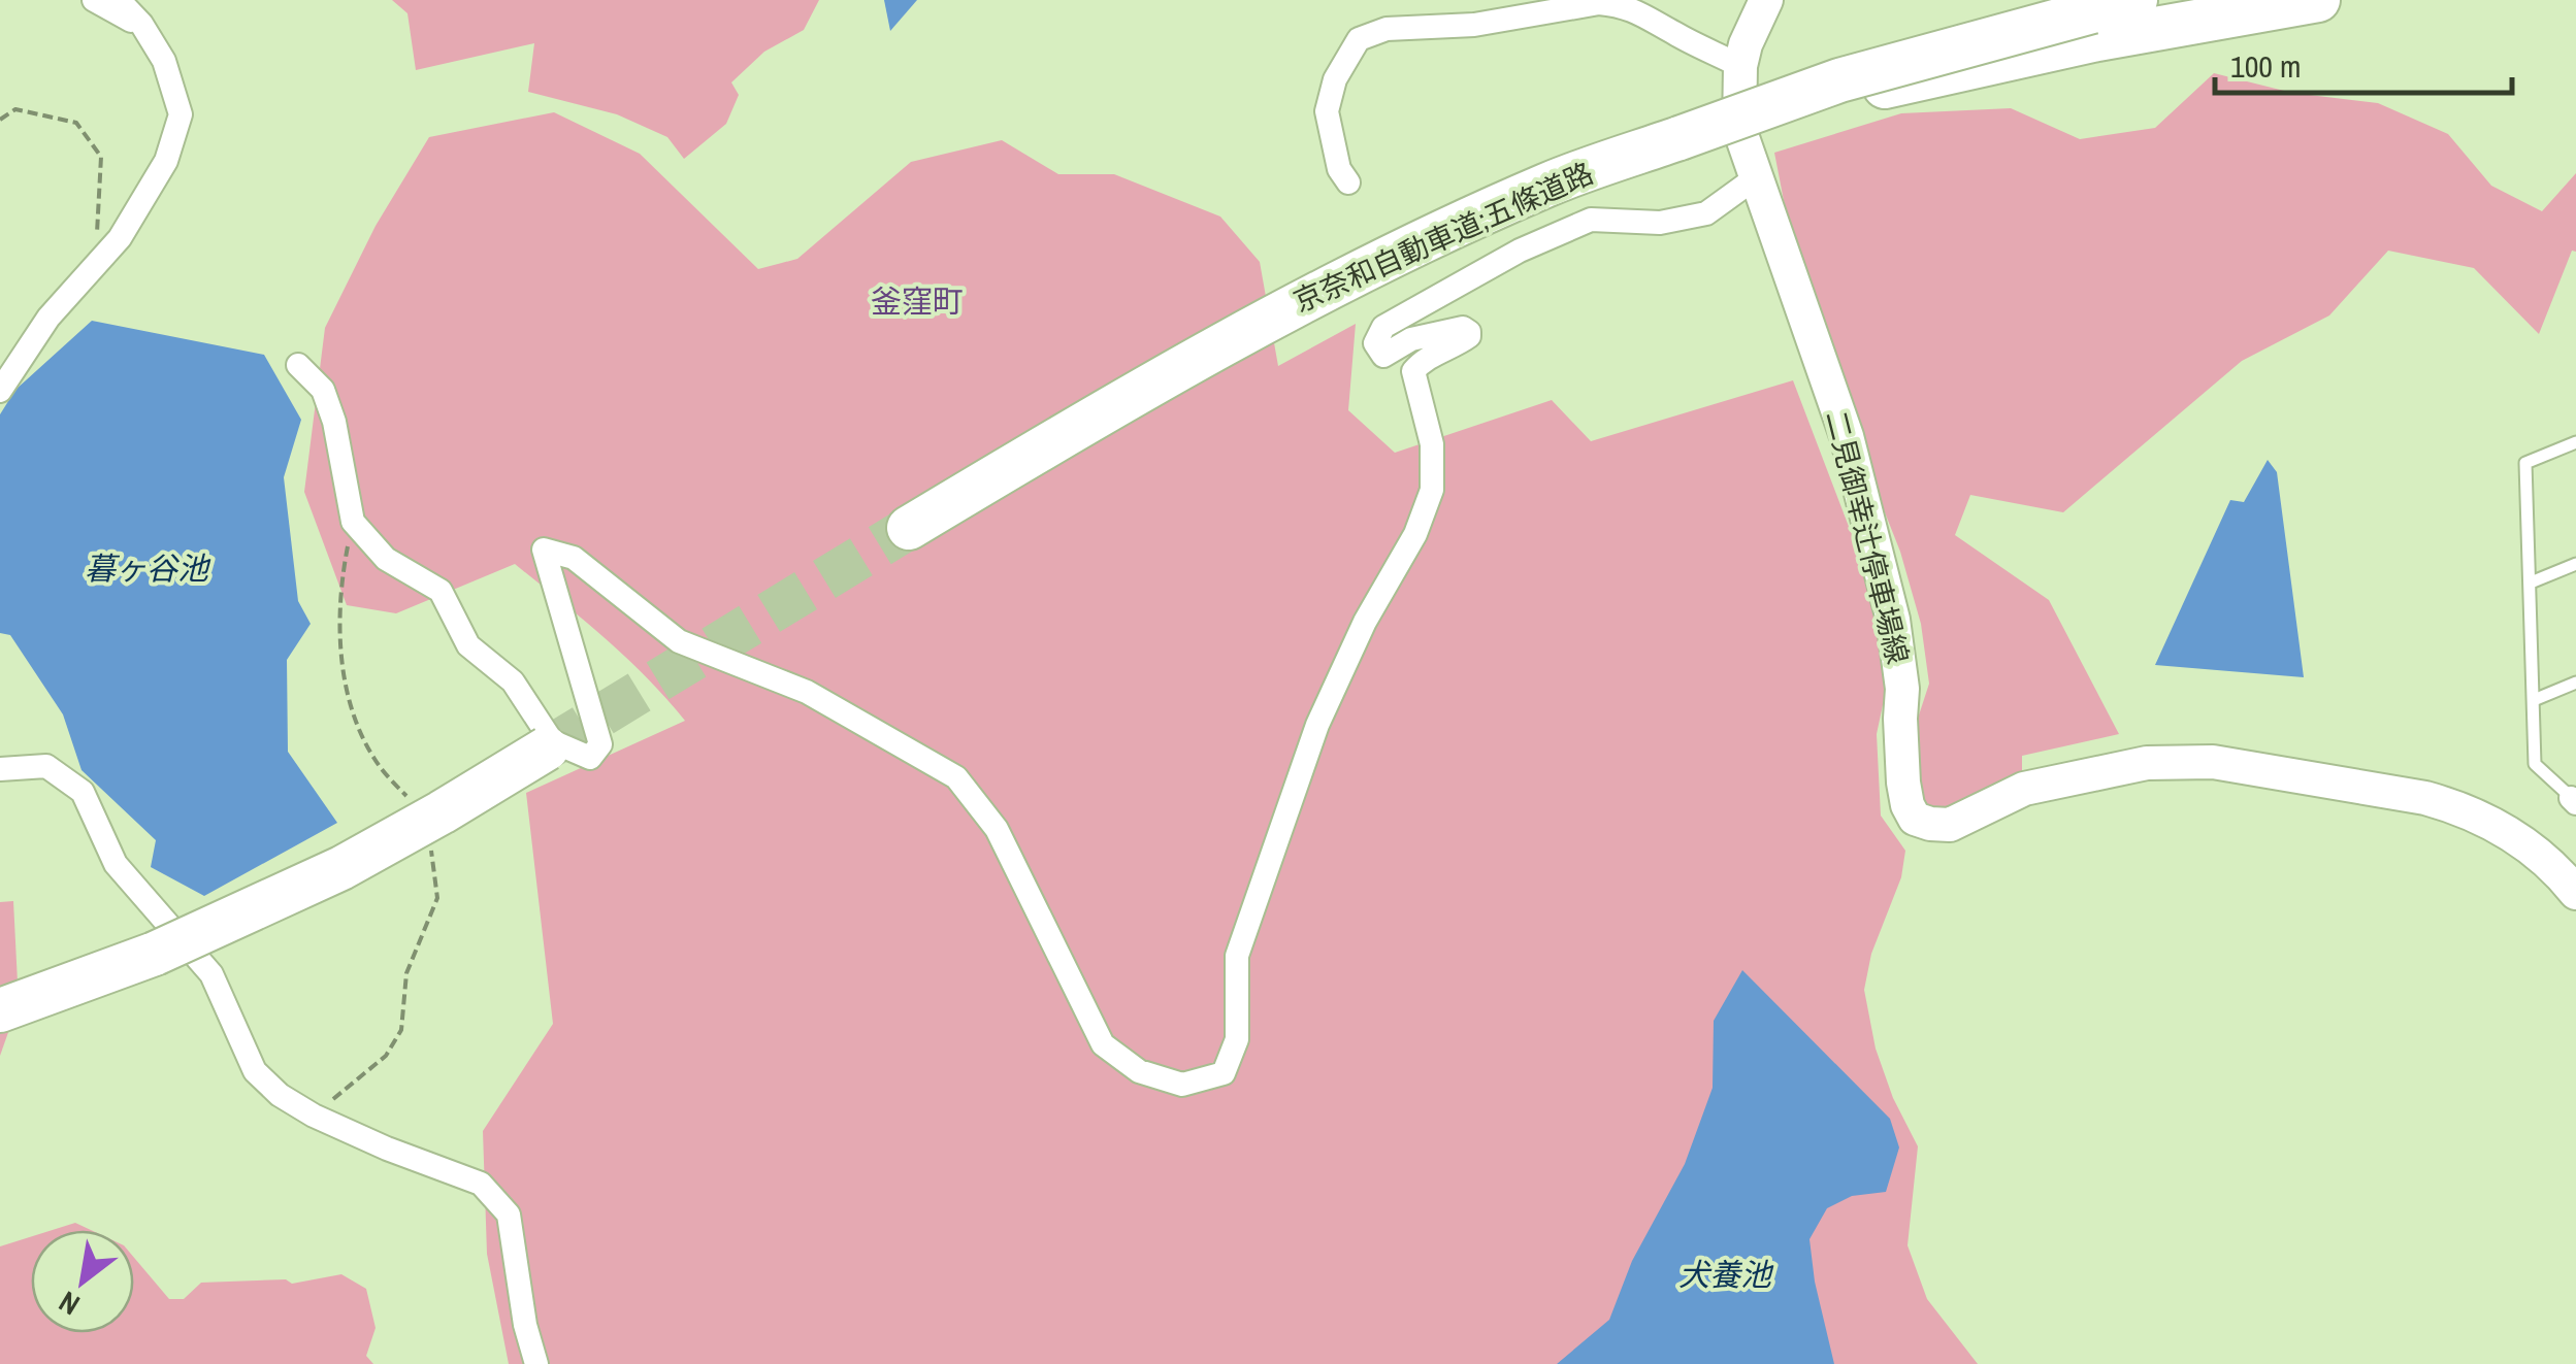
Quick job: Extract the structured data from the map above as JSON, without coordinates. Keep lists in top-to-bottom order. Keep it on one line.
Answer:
{"streets":{"highway":["京奈和自動車道;五條道路"],"main road":["二見御幸辻停車場線"]},"districts":["釜窪町"],"water":["暮ヶ谷池","犬養池"],"scale_bar":"100 m","north":"bottom left"}
